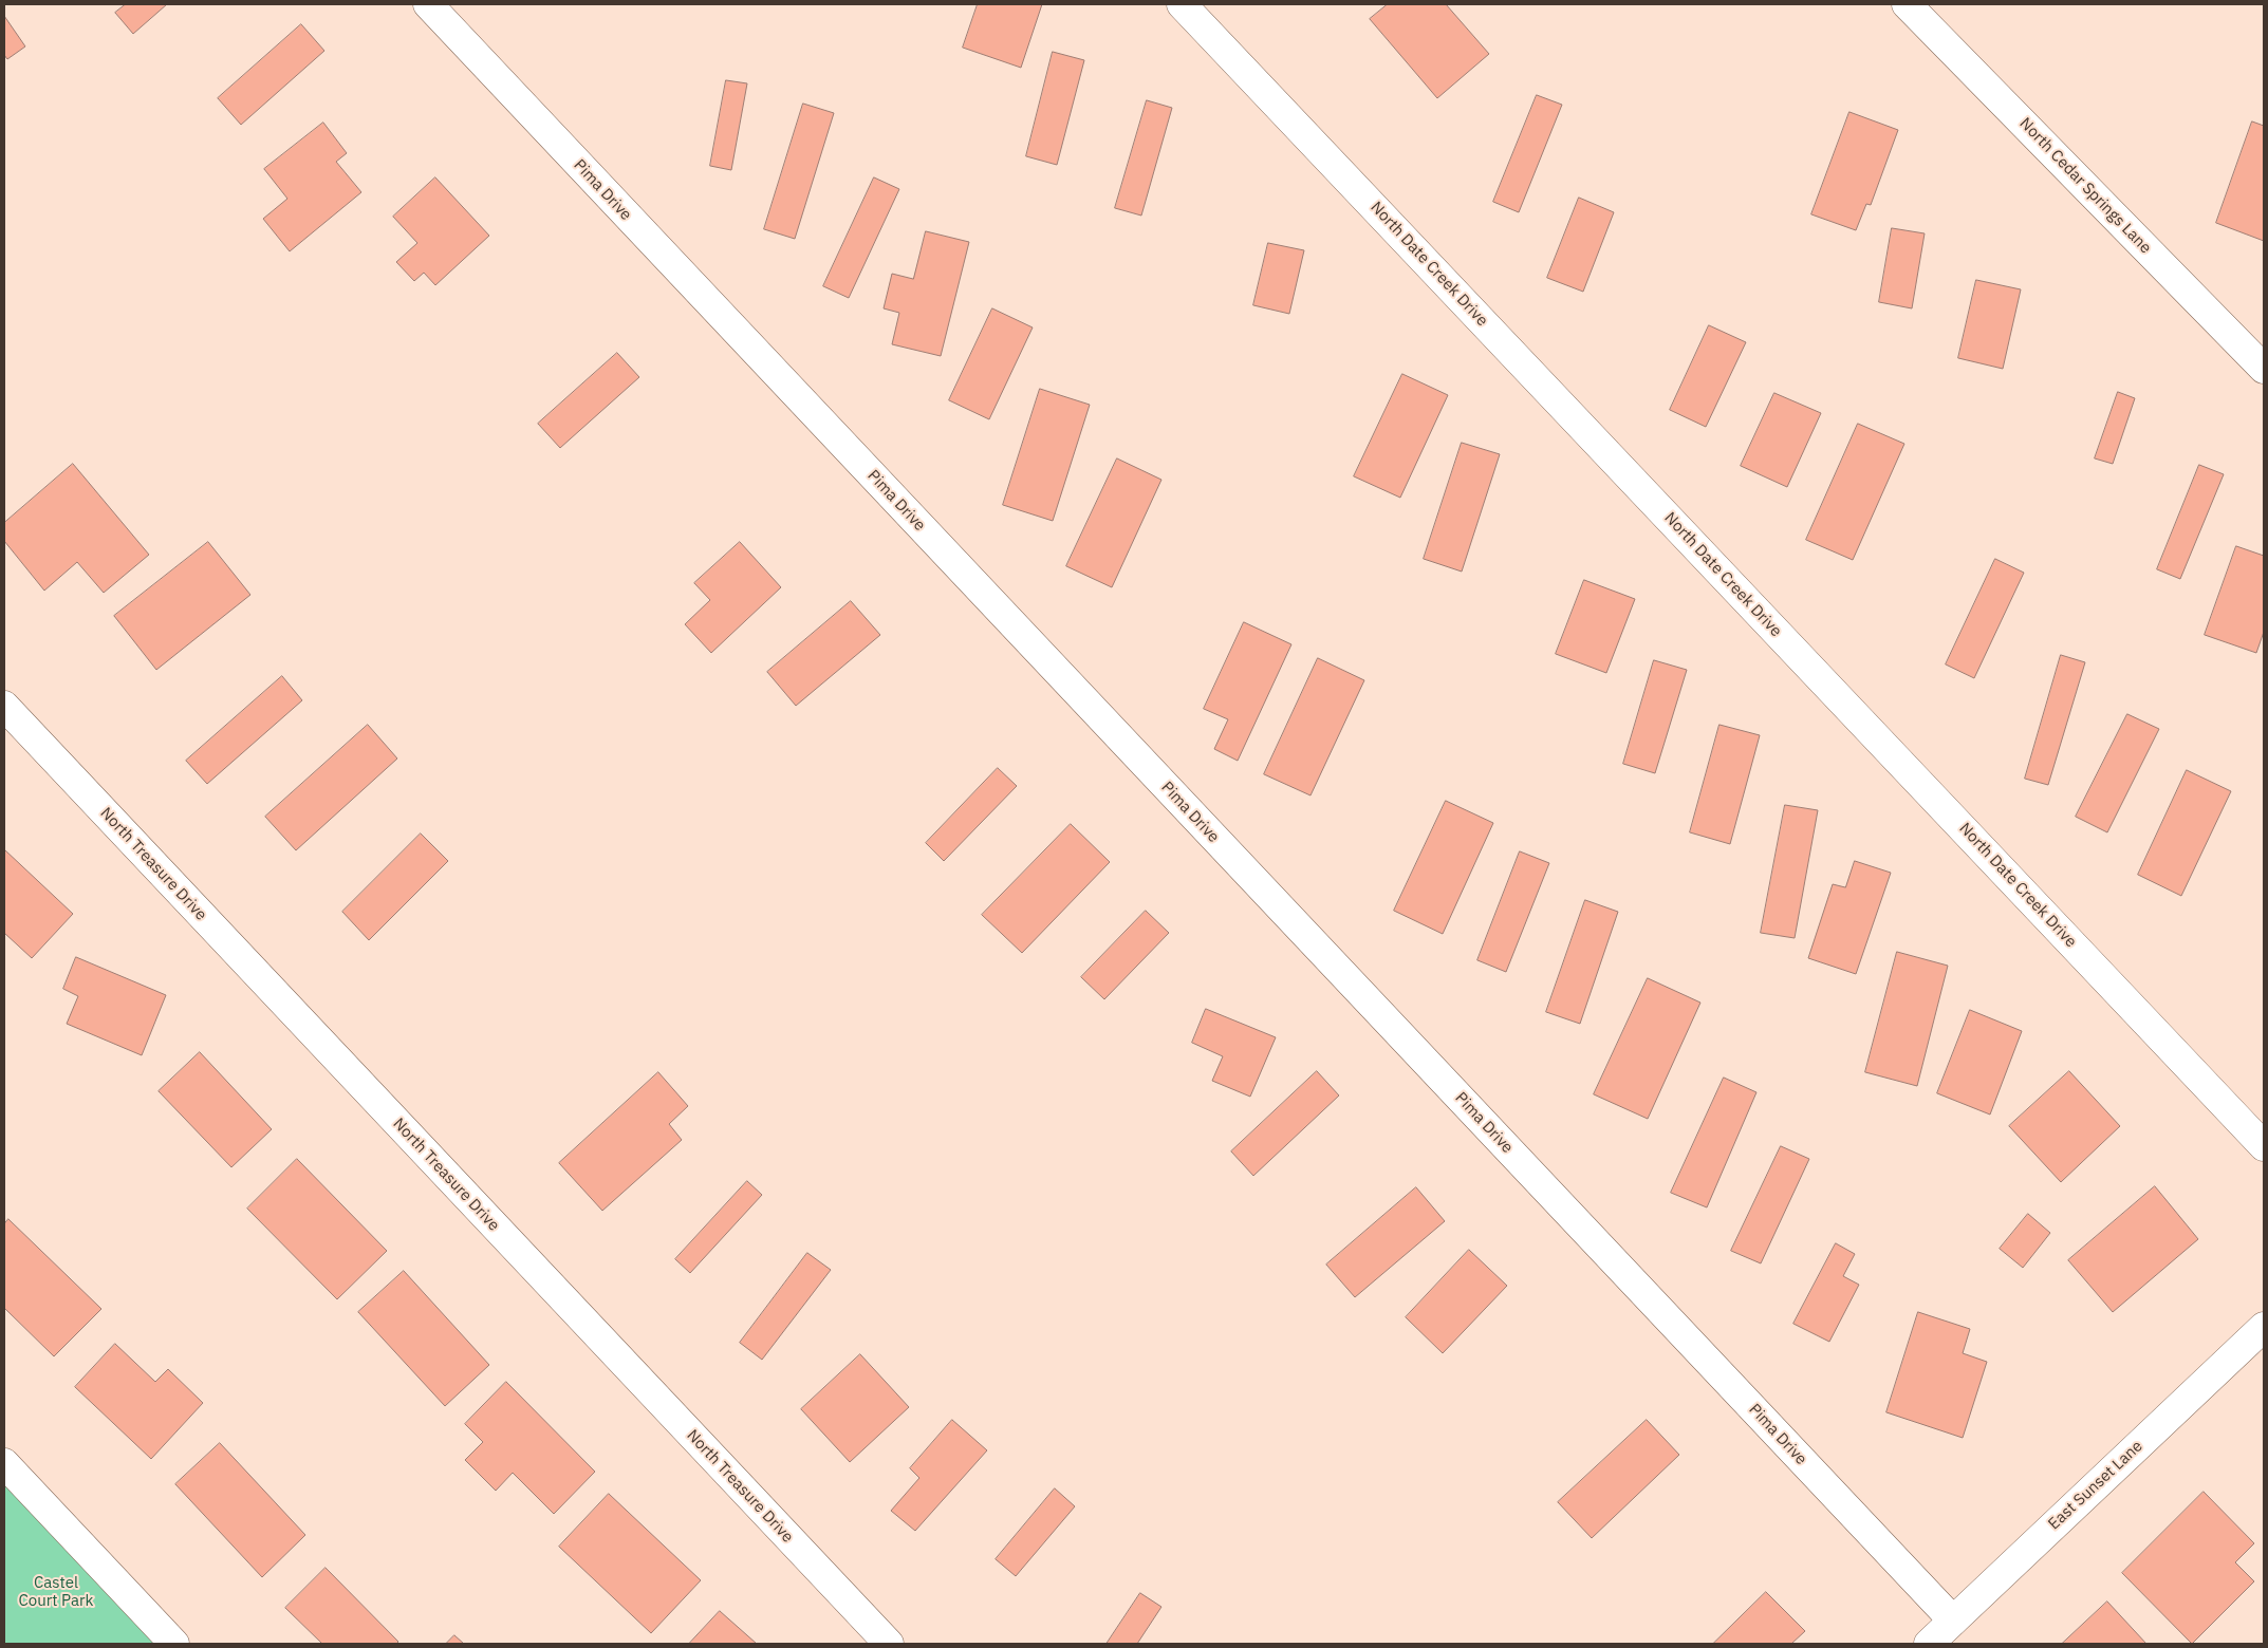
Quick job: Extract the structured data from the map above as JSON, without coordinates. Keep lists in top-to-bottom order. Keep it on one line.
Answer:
{"streets":{"street":["North Cedar Springs Lane","Pima Drive","North Date Creek Drive","North Treasure Drive","East Sunset Lane"]},"crossings":[["Pima Drive","East Sunset Lane"]],"parks":["Castel Court Park"]}
